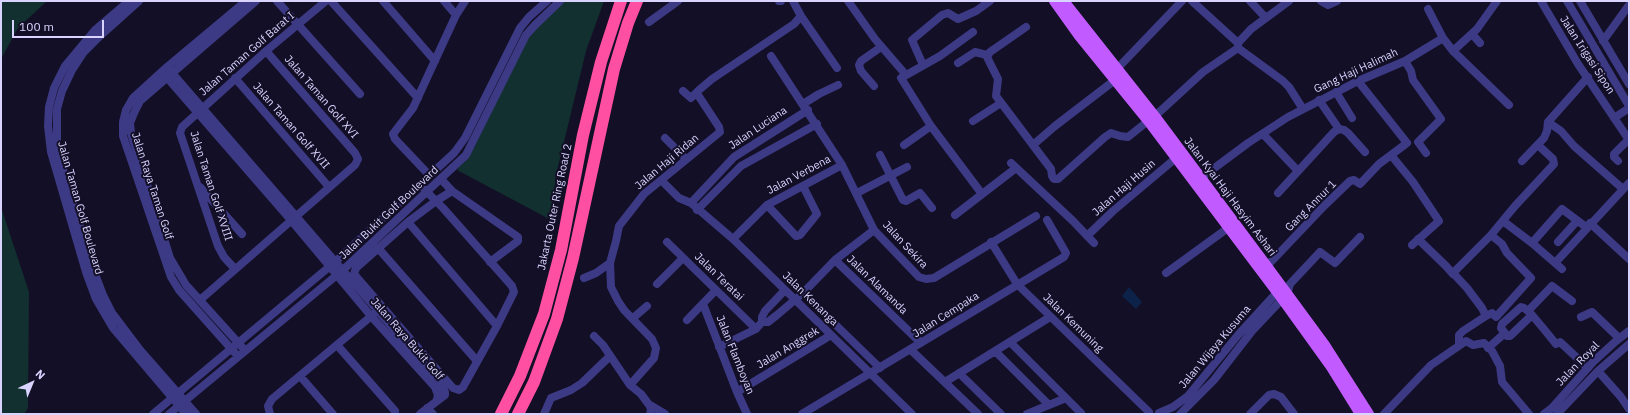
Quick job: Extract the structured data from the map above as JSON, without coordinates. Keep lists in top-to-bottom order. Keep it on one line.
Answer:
{"streets":{"highway":["Jakarta Outer Ring Road 2"],"main road":["Jalan Kyai Haji Hasyim Ashari"],"street":["Jalan Taman Golf Barat I","Jalan Irigasi Sipon","Gang Haji Halimah","Jalan Taman Golf XVI","Jalan Taman Golf XVII","Jalan Luciana","Jalan Haji Ridan","Jalan Verbena","Jalan Raya Taman Golf","Jalan Taman Golf XVIII","Jalan Haji Husin","Gang Annur 1","Jalan Taman Golf Boulevard","Jalan Bukit Golf Boulevard","Jalan Sekira","Jalan Teratai","Jalan Alamanda","Jalan Kenanga","Jalan Cempaka","Jalan Kemuning","Jalan Raya Bukit Golf","Jalan Wijaya Kusuma","Jalan Anggrek","Jalan Flamboyan","Jalan Royal"]},"crossings":[["Jalan Taman Golf Barat I","Jalan Taman Golf XVI"],["Jalan Taman Golf Barat I","Jalan Taman Golf XVII"],["Jalan Taman Golf Barat I","Jalan Taman Golf XVIII"],["Jalan Taman Golf Barat I","Jalan Raya Bukit Golf"],["Gang Haji Halimah","Jalan Kyai Haji Hasyim Ashari"],["Gang Haji Halimah","Gang Annur 1"],["Jalan Taman Golf XVI","Jalan Taman Golf XVII"],["Jalan Luciana","Jalan Sekira"],["Jalan Luciana","Jalan Kenanga"],["Jalan Verbena","Jalan Sekira"],["Jalan Verbena","Jalan Kenanga"],["Jalan Raya Taman Golf","Jalan Bukit Golf Boulevard"],["Jalan Raya Taman Golf","Jalan Raya Bukit Golf"],["Jalan Taman Golf XVIII","Jalan Raya Bukit Golf"],["Jalan Haji Husin","Jalan Kyai Haji Hasyim Ashari"],["Jalan Kyai Haji Hasyim Ashari","Gang Annur 1"],["Jalan Kyai Haji Hasyim Ashari","Jalan Wijaya Kusuma"],["Jalan Taman Golf Boulevard","Jalan Bukit Golf Boulevard"],["Jalan Bukit Golf Boulevard","Jalan Raya Bukit Golf"],["Jalan Sekira","Jalan Kemuning"],["Jalan Alamanda","Jalan Cempaka"],["Jalan Kenanga","Jalan Cempaka"],["Jalan Kenanga","Jalan Anggrek"],["Jalan Cempaka","Jalan Kemuning"],["Jalan Anggrek","Jalan Flamboyan"]],"scale_bar":"100 m","north":"top right"}
